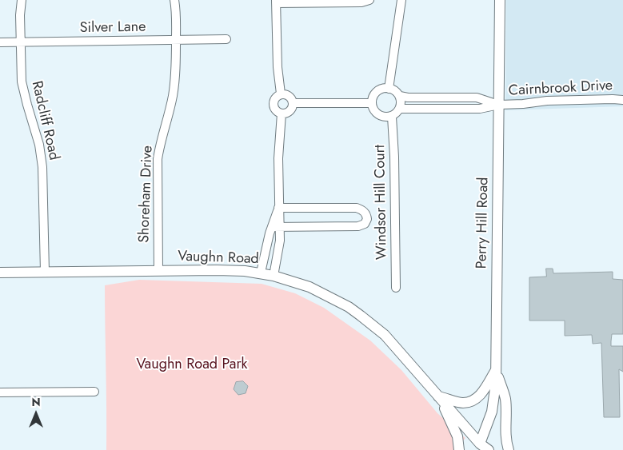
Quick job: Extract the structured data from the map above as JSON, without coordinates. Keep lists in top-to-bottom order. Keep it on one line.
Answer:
{"streets":{"main road":["Perry Hill Road","Vaughn Road"],"street":["Silver Lane","Cairnbrook Drive","Radcliff Road","Shoreham Drive","Windsor Hill Court"]},"crossings":[["Silver Lane","Radcliff Road"],["Silver Lane","Shoreham Drive"],["Cairnbrook Drive","Perry Hill Road"],["Radcliff Road","Vaughn Road"],["Shoreham Drive","Vaughn Road"],["Perry Hill Road","Vaughn Road"]],"parks":["Vaughn Road Park"],"north":"top"}
